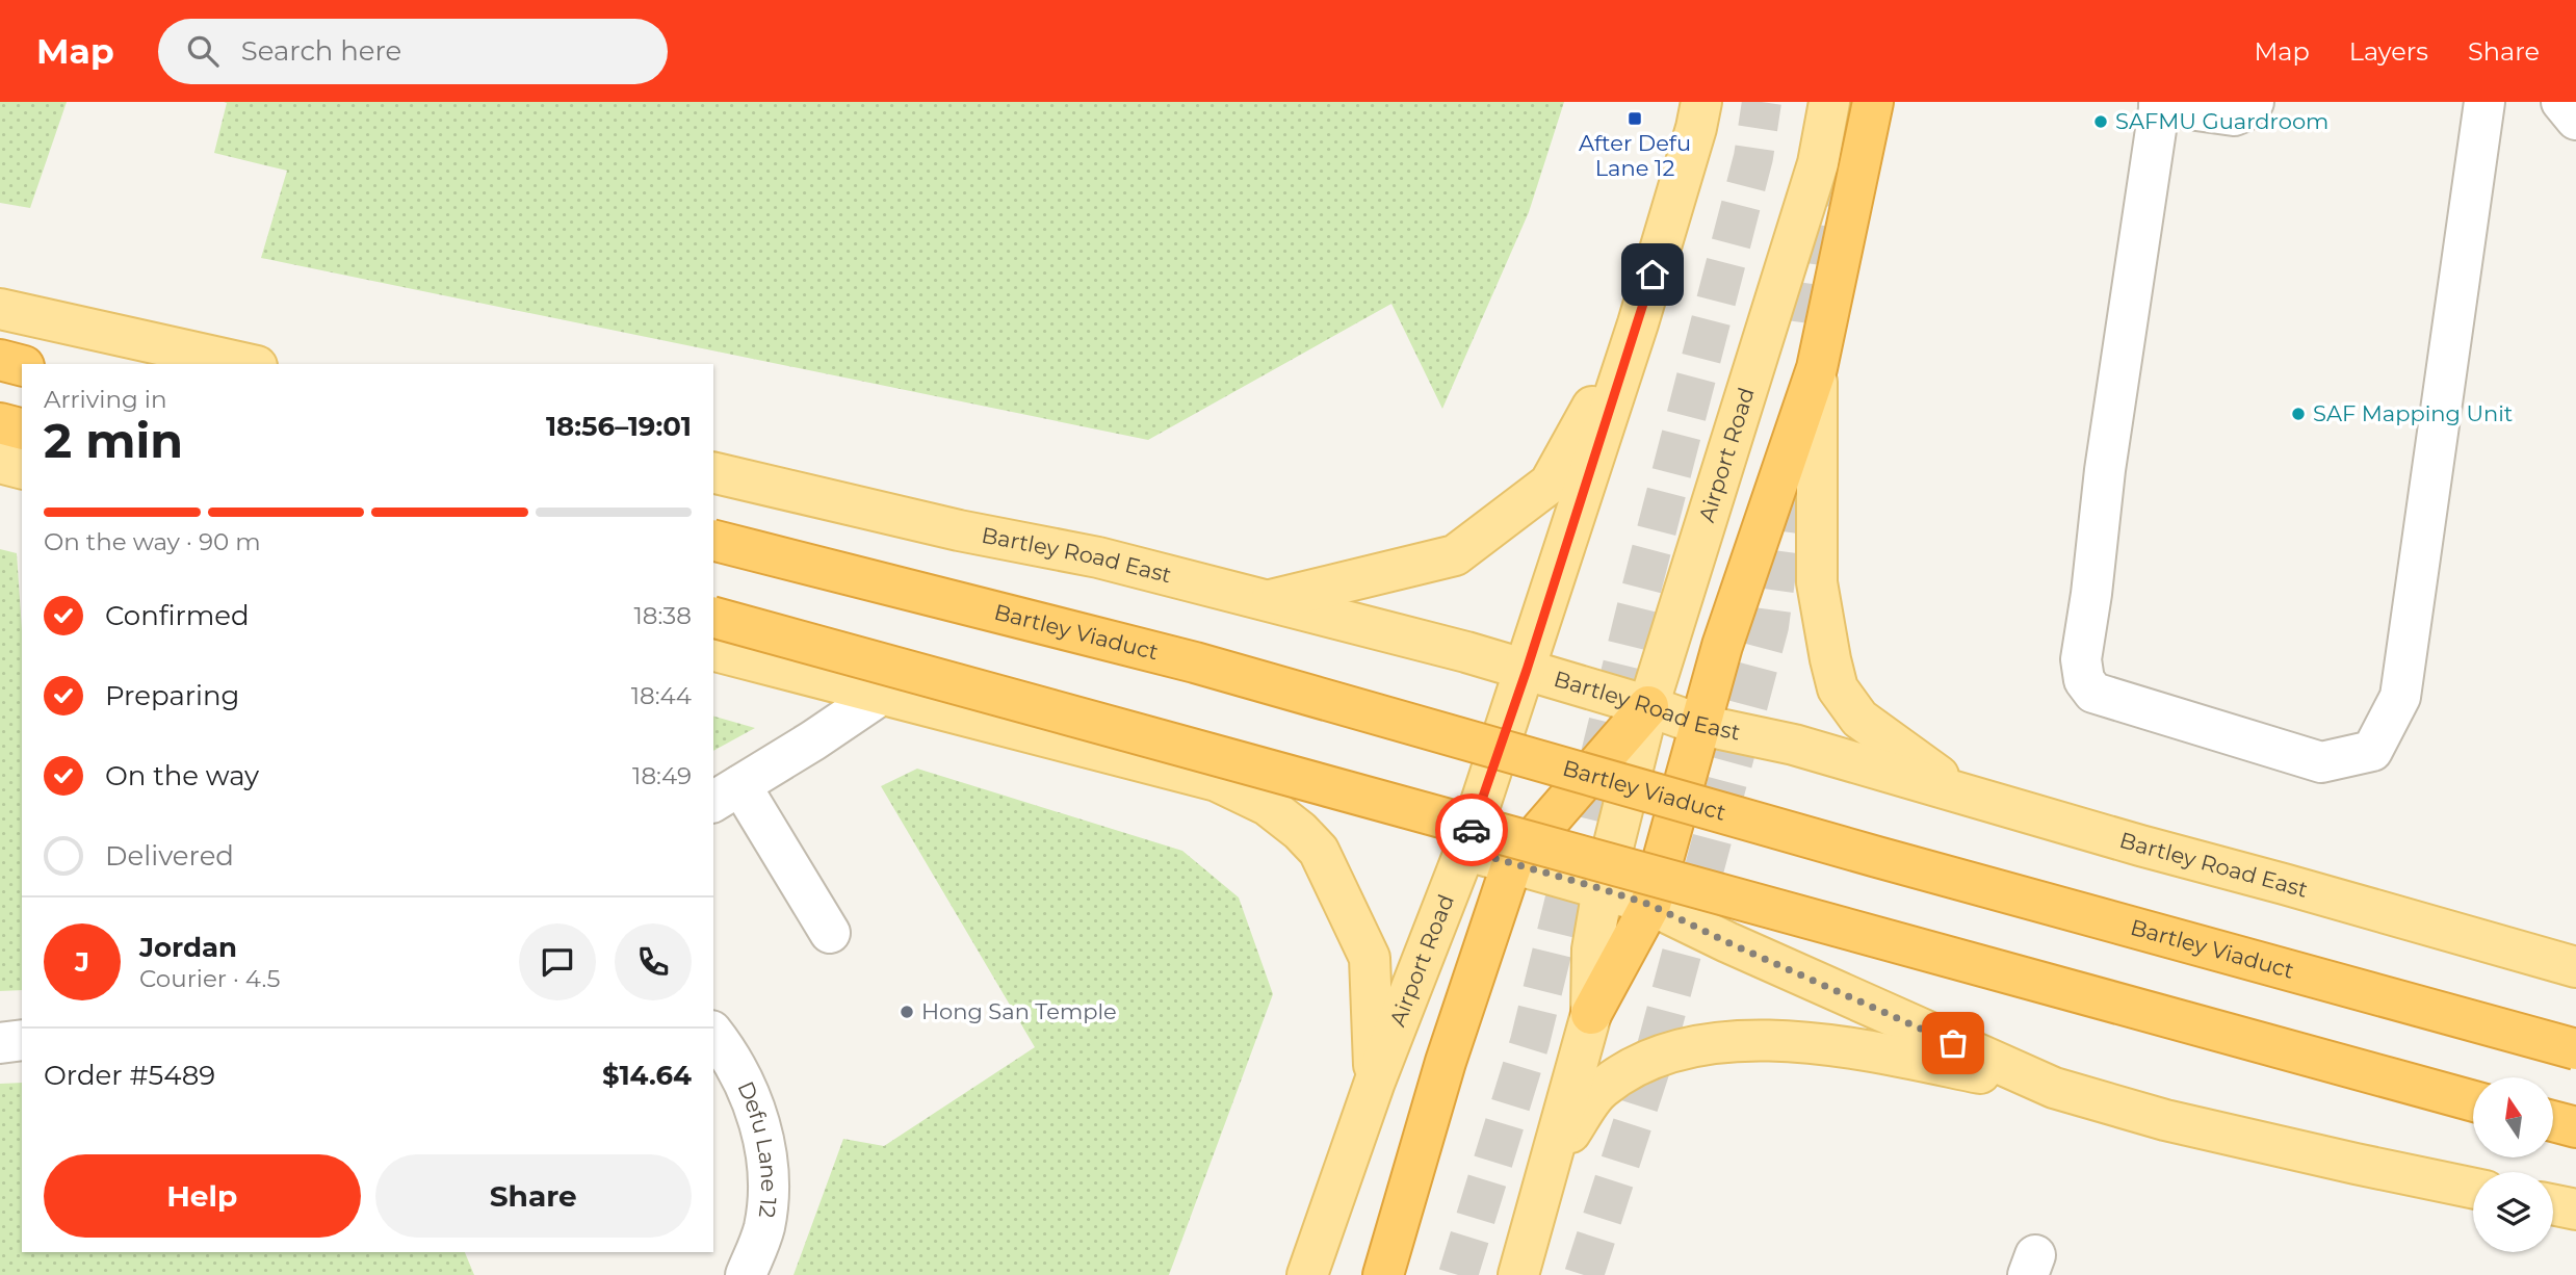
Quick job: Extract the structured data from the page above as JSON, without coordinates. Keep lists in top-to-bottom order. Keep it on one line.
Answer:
{"streets":{"highway":["Bartley Viaduct"],"main road":["Airport Road","Bartley Road East"],"street":["Defu Lane 12"]},"crossings":[["Airport Road","Bartley Road East"]],"places":{"transit":["After Defu Lane 12"],"other":["SAFMU Guardroom","SAF Mapping Unit","Hong San Temple"]},"north":"top","page":{"header":"Map","search":"Search here","nav":["Map","Layers","Share"],"heading":["2 min","Arriving in","18:56–19:01"],"panel":["Jordan","Courier · 4.5","Order #5489","$14.64"],"bar":"On the way · 90 m","list":[["Confirmed","18:38"],["Preparing","18:44"],["On the way","18:49"],"Delivered"],"round":"J","buttons":["Help","Share"]}}
